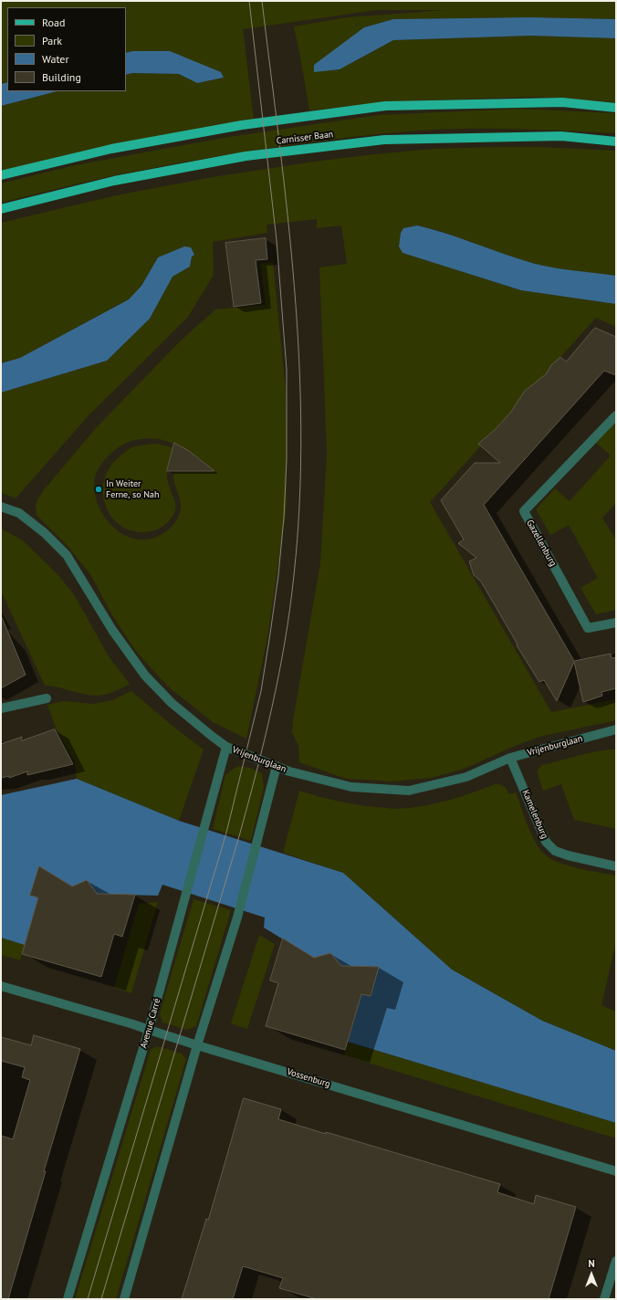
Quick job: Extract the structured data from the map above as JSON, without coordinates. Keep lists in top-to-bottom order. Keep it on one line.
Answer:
{"streets":{"main road":["Carnisser Baan"],"street":["Gazellenburg","Vrijenburglaan","Kamelenburg","Avenue Carré","Vossenburg"]},"crossings":[["Vrijenburglaan","Kamelenburg"],["Vrijenburglaan","Avenue Carré"],["Avenue Carré","Vossenburg"]],"places":["In Weiter Ferne, so Nah"],"legend":["Road","Park","Water","Building"],"north":"top"}
